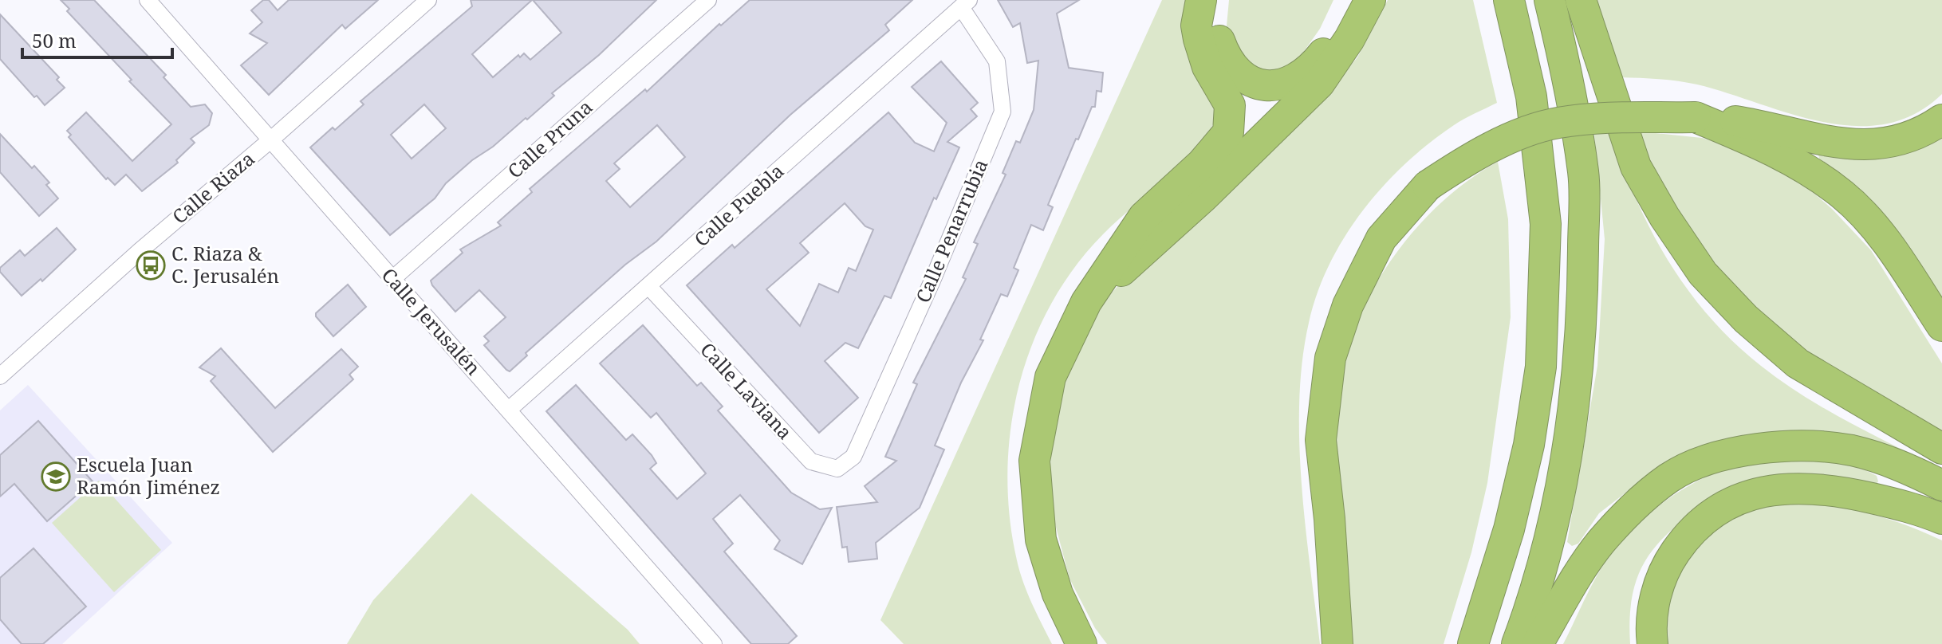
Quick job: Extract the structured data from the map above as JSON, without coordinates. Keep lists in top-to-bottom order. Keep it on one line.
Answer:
{"streets":{"street":["Calle Pruna","Calle Riaza","Calle Puebla","Calle Penarrubia","Calle Jerusalén","Calle Laviana"]},"crossings":[["Calle Pruna","Calle Jerusalén"],["Calle Riaza","Calle Jerusalén"],["Calle Puebla","Calle Penarrubia"],["Calle Puebla","Calle Jerusalén"],["Calle Puebla","Calle Laviana"],["Calle Penarrubia","Calle Laviana"]],"places":{"bus stop":["C. Riaza & C. Jerusalén"],"school or university":["Escuela Juan Ramón Jiménez"]},"scale_bar":"50 m"}
